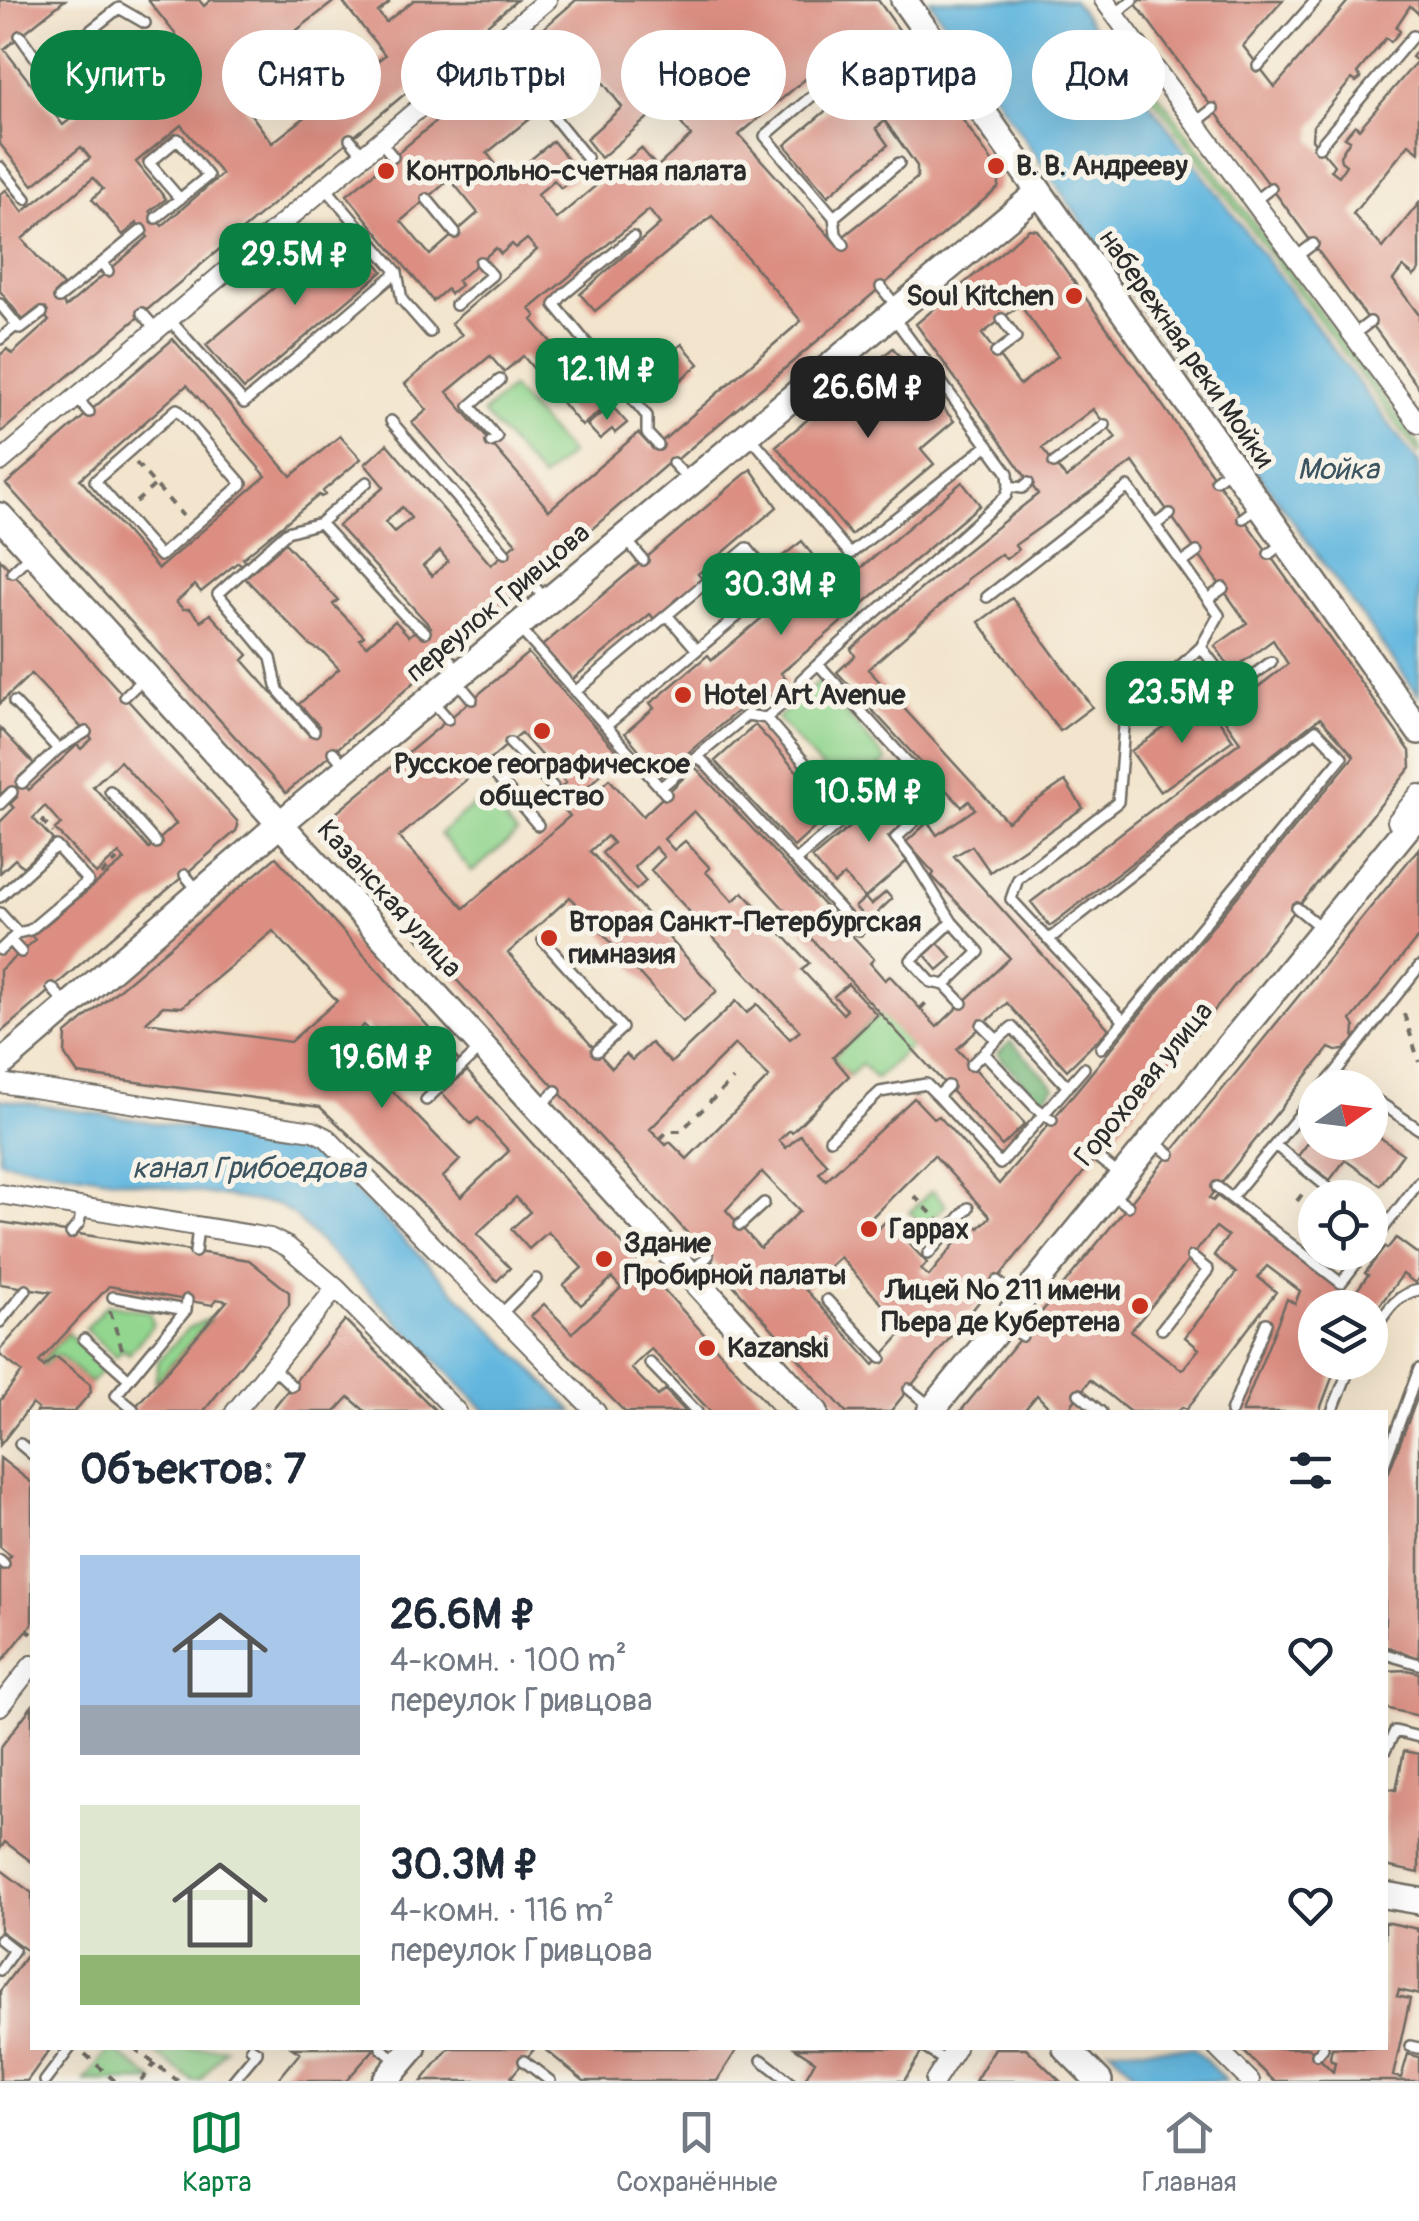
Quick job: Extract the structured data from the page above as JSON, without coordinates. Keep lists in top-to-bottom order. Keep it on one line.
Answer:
{"streets":{"street":["набережная реки Мойки","переулок Гривцова","Казанская улица","Гороховая улица"]},"crossings":[["набережная реки Мойки","переулок Гривцова"],["переулок Гривцова","Казанская улица"]],"water":["Мойка","канал Грибоедова"],"places":["В. В. Андрееву","Контрольно-счетная палата","Soul Kitchen","Hotel Art Avenue","Русское географическое общество","Вторая Санкт-Петербургская гимназия","Гаррах","Здание Пробирной палаты","Лицей № 211 имени Пьера де Кубертена","Kazanski"],"north":"right","page":{"chip":["Купить","Снять","Фильтры","Новое","Квартира","Дом"],"price":["29.5M ₽","12.1M ₽","26.6M ₽","30.3M ₽","23.5M ₽","10.5M ₽","19.6M ₽"],"heading":"Объектов: 7","list":[{"name":"26.6M ₽","note":"4-комн. · 100 m² · переулок Гривцова"},{"name":"30.3M ₽","note":"4-комн. · 116 m² · переулок Гривцова"}],"tabs":["Карта","Сохранённые","Главная"]}}
